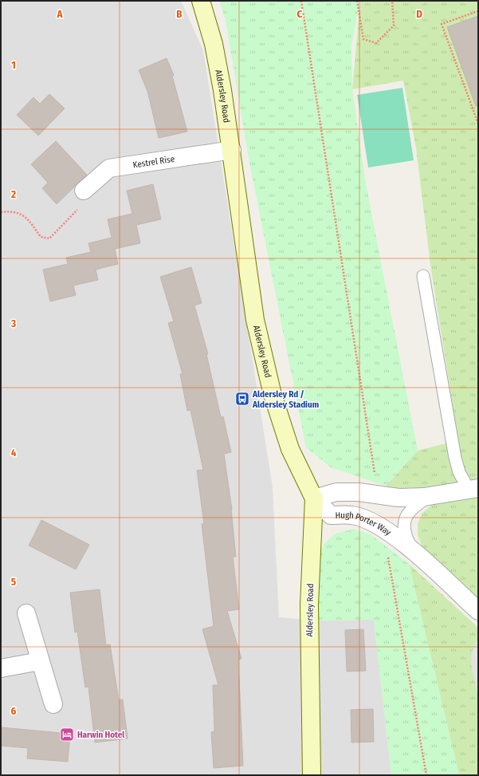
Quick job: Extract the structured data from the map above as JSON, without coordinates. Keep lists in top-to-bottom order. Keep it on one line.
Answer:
{"streets":{"street":["Aldersley Road","Kestrel Rise","Hugh Porter Way"]},"crossings":[["Aldersley Road","Kestrel Rise"],["Aldersley Road","Hugh Porter Way"]],"places":{"bus stop":["Aldersley Rd / Aldersley Stadium"],"hotel":["Harwin Hotel"]},"grid":{"columns":["A","B","C","D"],"rows":["1","2","3","4","5","6"]}}
